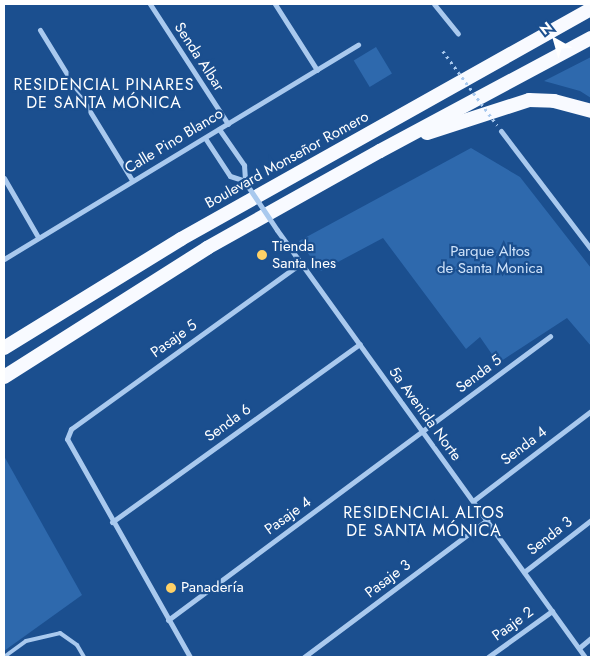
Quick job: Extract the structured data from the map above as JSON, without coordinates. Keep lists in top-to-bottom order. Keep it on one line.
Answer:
{"streets":{"highway":["Boulevard Monseñor Romero"],"street":["Senda Albar","Calle Pino Blanco","Pasaje 5","Senda 5","5a Avenida Norte","Senda 6","Senda 4","Pasaje 4","Senda 3","Pasaje 3","Paaje 2"]},"crossings":[["Senda Albar","Calle Pino Blanco"],["Calle Pino Blanco","5a Avenida Norte"],["Pasaje 5","5a Avenida Norte"],["Pasaje 5","Senda 6"],["Senda 5","5a Avenida Norte"],["Senda 5","Pasaje 4"],["5a Avenida Norte","Senda 6"],["5a Avenida Norte","Senda 4"],["5a Avenida Norte","Pasaje 4"],["5a Avenida Norte","Senda 3"],["5a Avenida Norte","Pasaje 3"],["5a Avenida Norte","Paaje 2"]],"districts":["RESIDENCIAL PINARES DE SANTA MÓNICA","RESIDENCIAL ALTOS DE SANTA MÓNICA"],"parks":["Parque Altos de Santa Monica"],"places":["Tienda Santa Ines","Panadería"],"north":"top left"}
